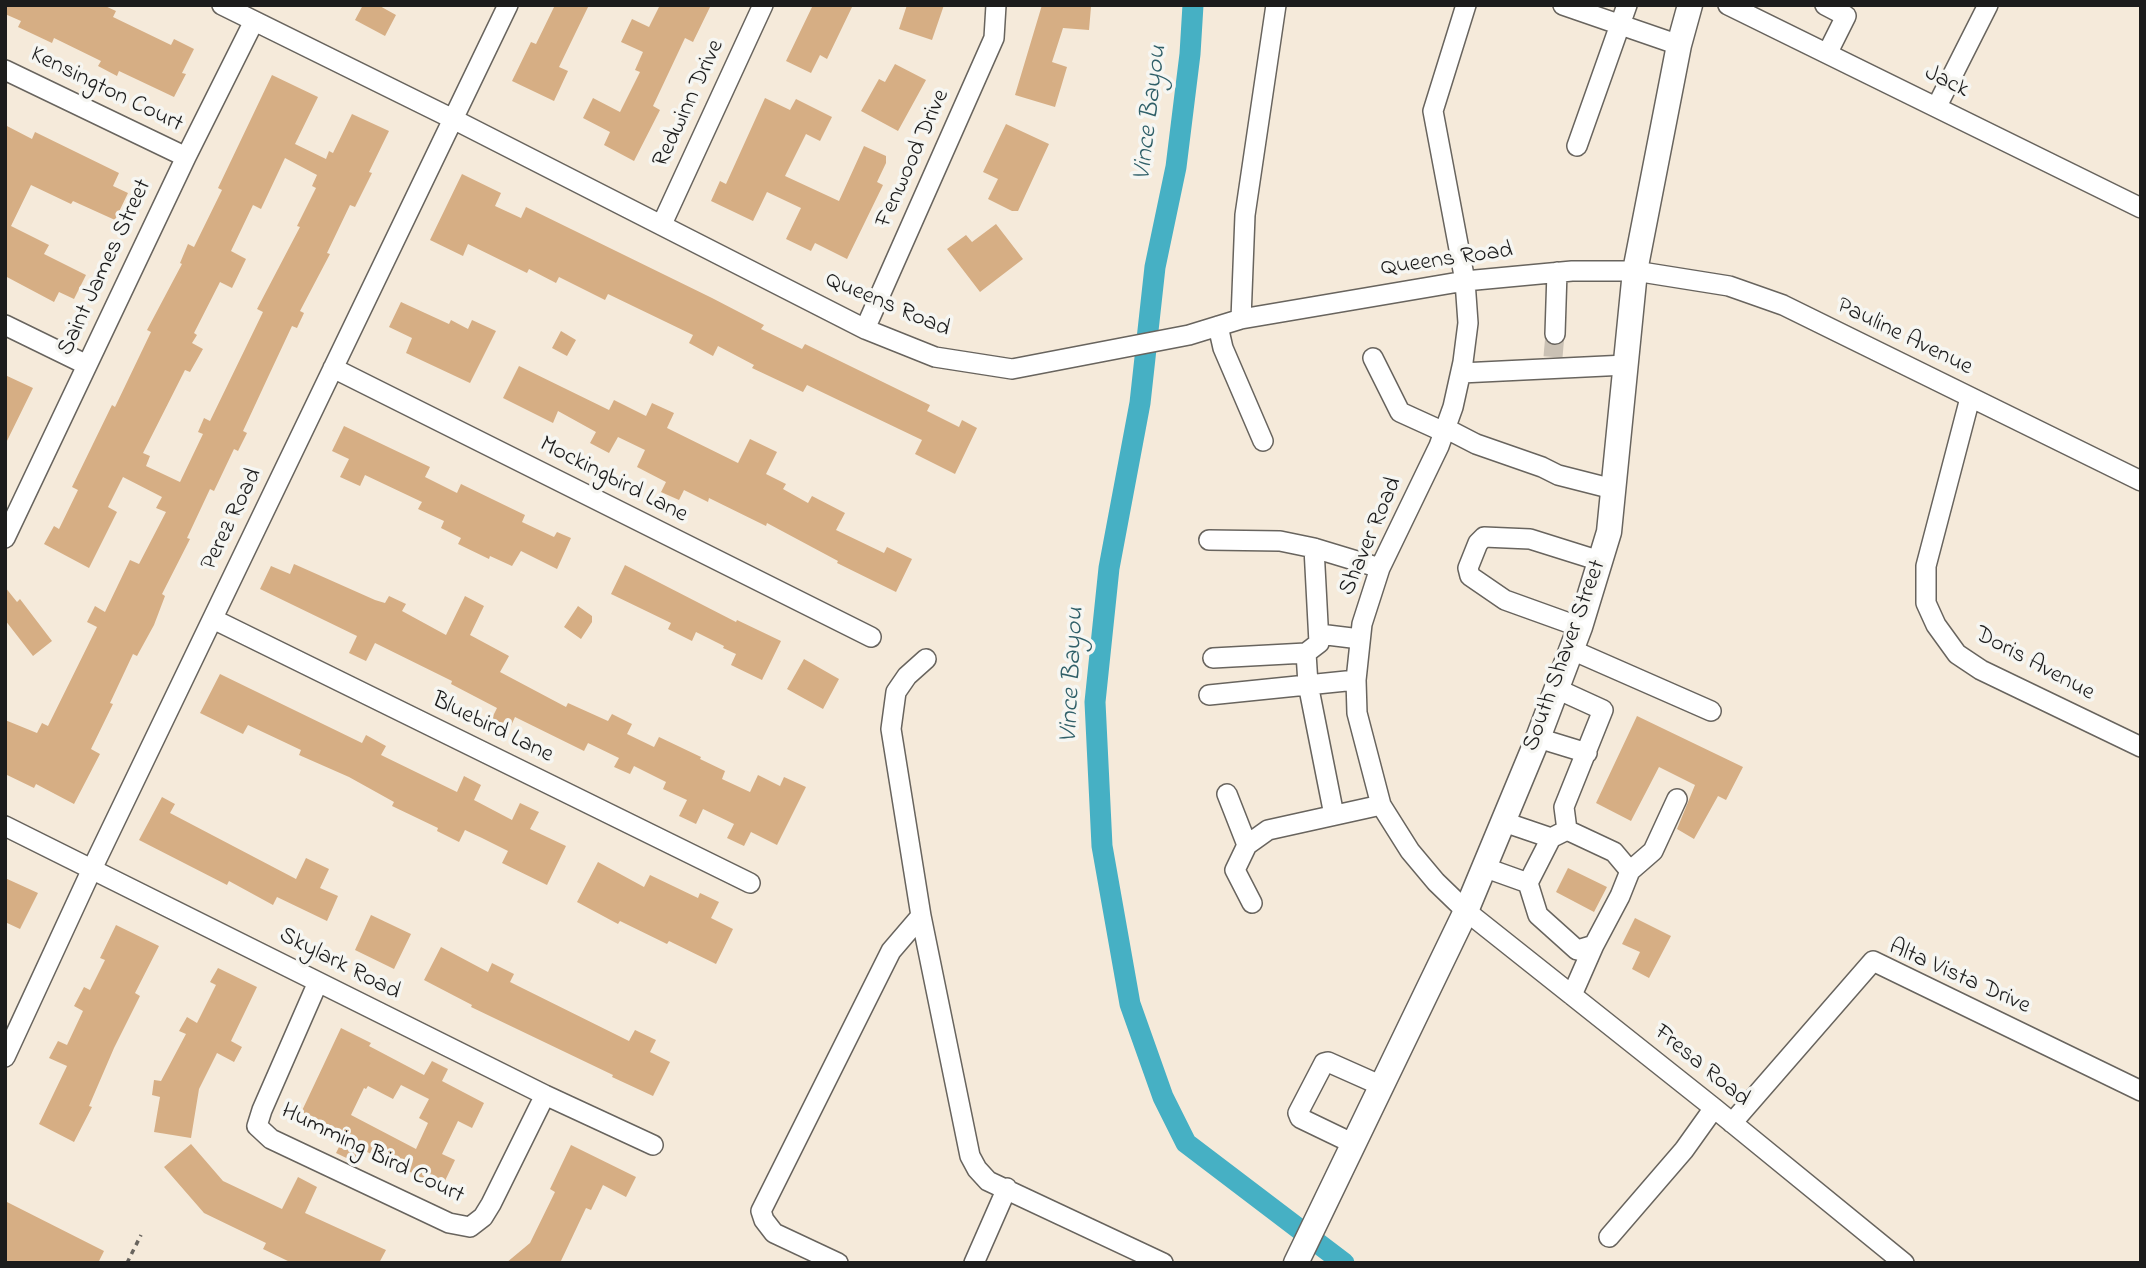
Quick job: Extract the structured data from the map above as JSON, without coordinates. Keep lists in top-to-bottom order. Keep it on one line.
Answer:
{"streets":{"main road":["South Shaver Street"],"street":["Jack","Kensington Court","Redwinn Drive","Fenwood Drive","Queens Road","Saint James Street","Pauline Avenue","Mockingbird Lane","Perez Road","Shaver Road","Doris Avenue","Bluebird Lane","Skylark Road","Alta Vista Drive","Fresa Road","Humming Bird Court"]},"crossings":[["Kensington Court","Saint James Street"],["Redwinn Drive","Queens Road"],["Fenwood Drive","Queens Road"],["Queens Road","Saint James Street"],["Queens Road","Pauline Avenue"],["Queens Road","Perez Road"],["Queens Road","Shaver Road"],["Queens Road","South Shaver Street"],["Pauline Avenue","South Shaver Street"],["Pauline Avenue","Doris Avenue"],["Mockingbird Lane","Perez Road"],["Perez Road","Bluebird Lane"],["Perez Road","Skylark Road"],["Shaver Road","South Shaver Street"],["Shaver Road","Fresa Road"],["South Shaver Street","Fresa Road"],["Skylark Road","Humming Bird Court"],["Alta Vista Drive","Fresa Road"]],"water":["Vince Bayou"]}
